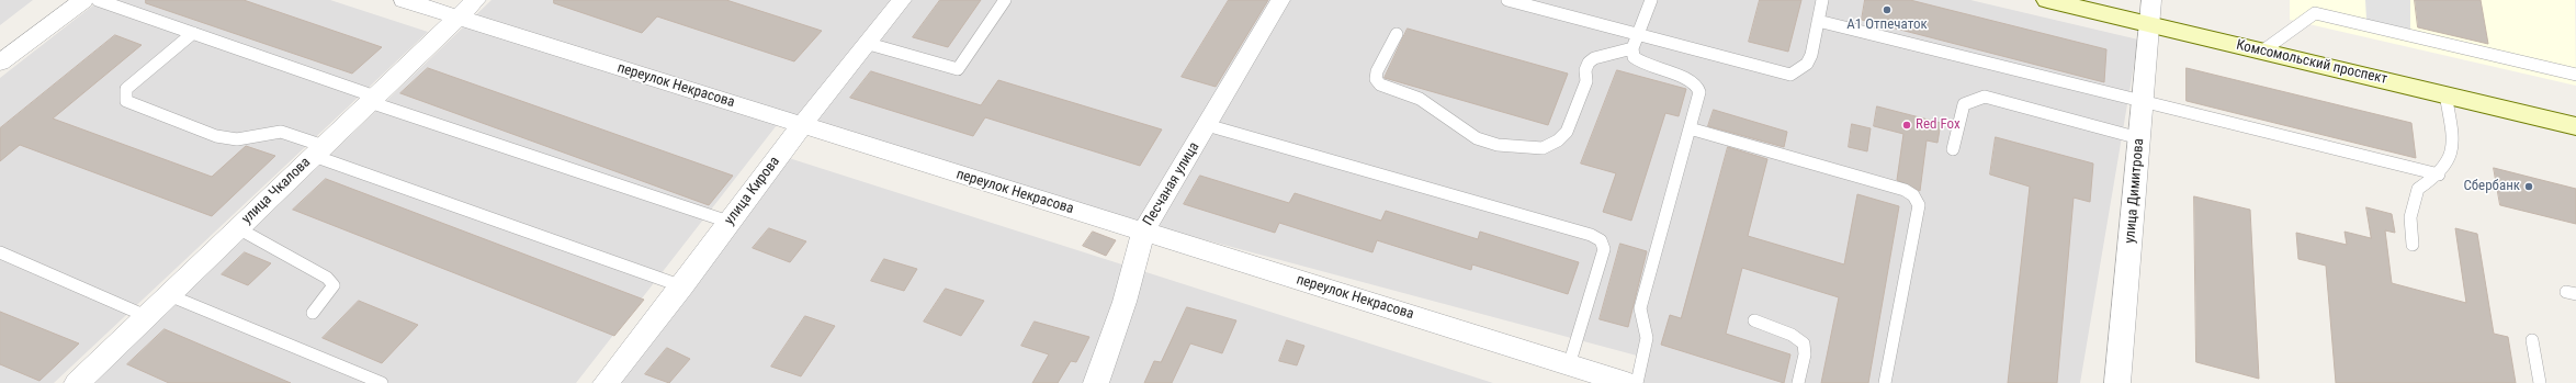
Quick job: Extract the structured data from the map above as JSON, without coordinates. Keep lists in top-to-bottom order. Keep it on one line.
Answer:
{"streets":{"main road":["Комсомольский проспект"],"street":["переулок Некрасова","Песчаная улица","улица Чкалова","улица Кирова","улица Димитрова"]},"crossings":[["Комсомольский проспект","улица Димитрова"],["переулок Некрасова","Песчаная улица"],["переулок Некрасова","улица Чкалова"],["переулок Некрасова","улица Кирова"]],"places":["А1 Отпечаток","Red Fox","Сбербанк"]}
